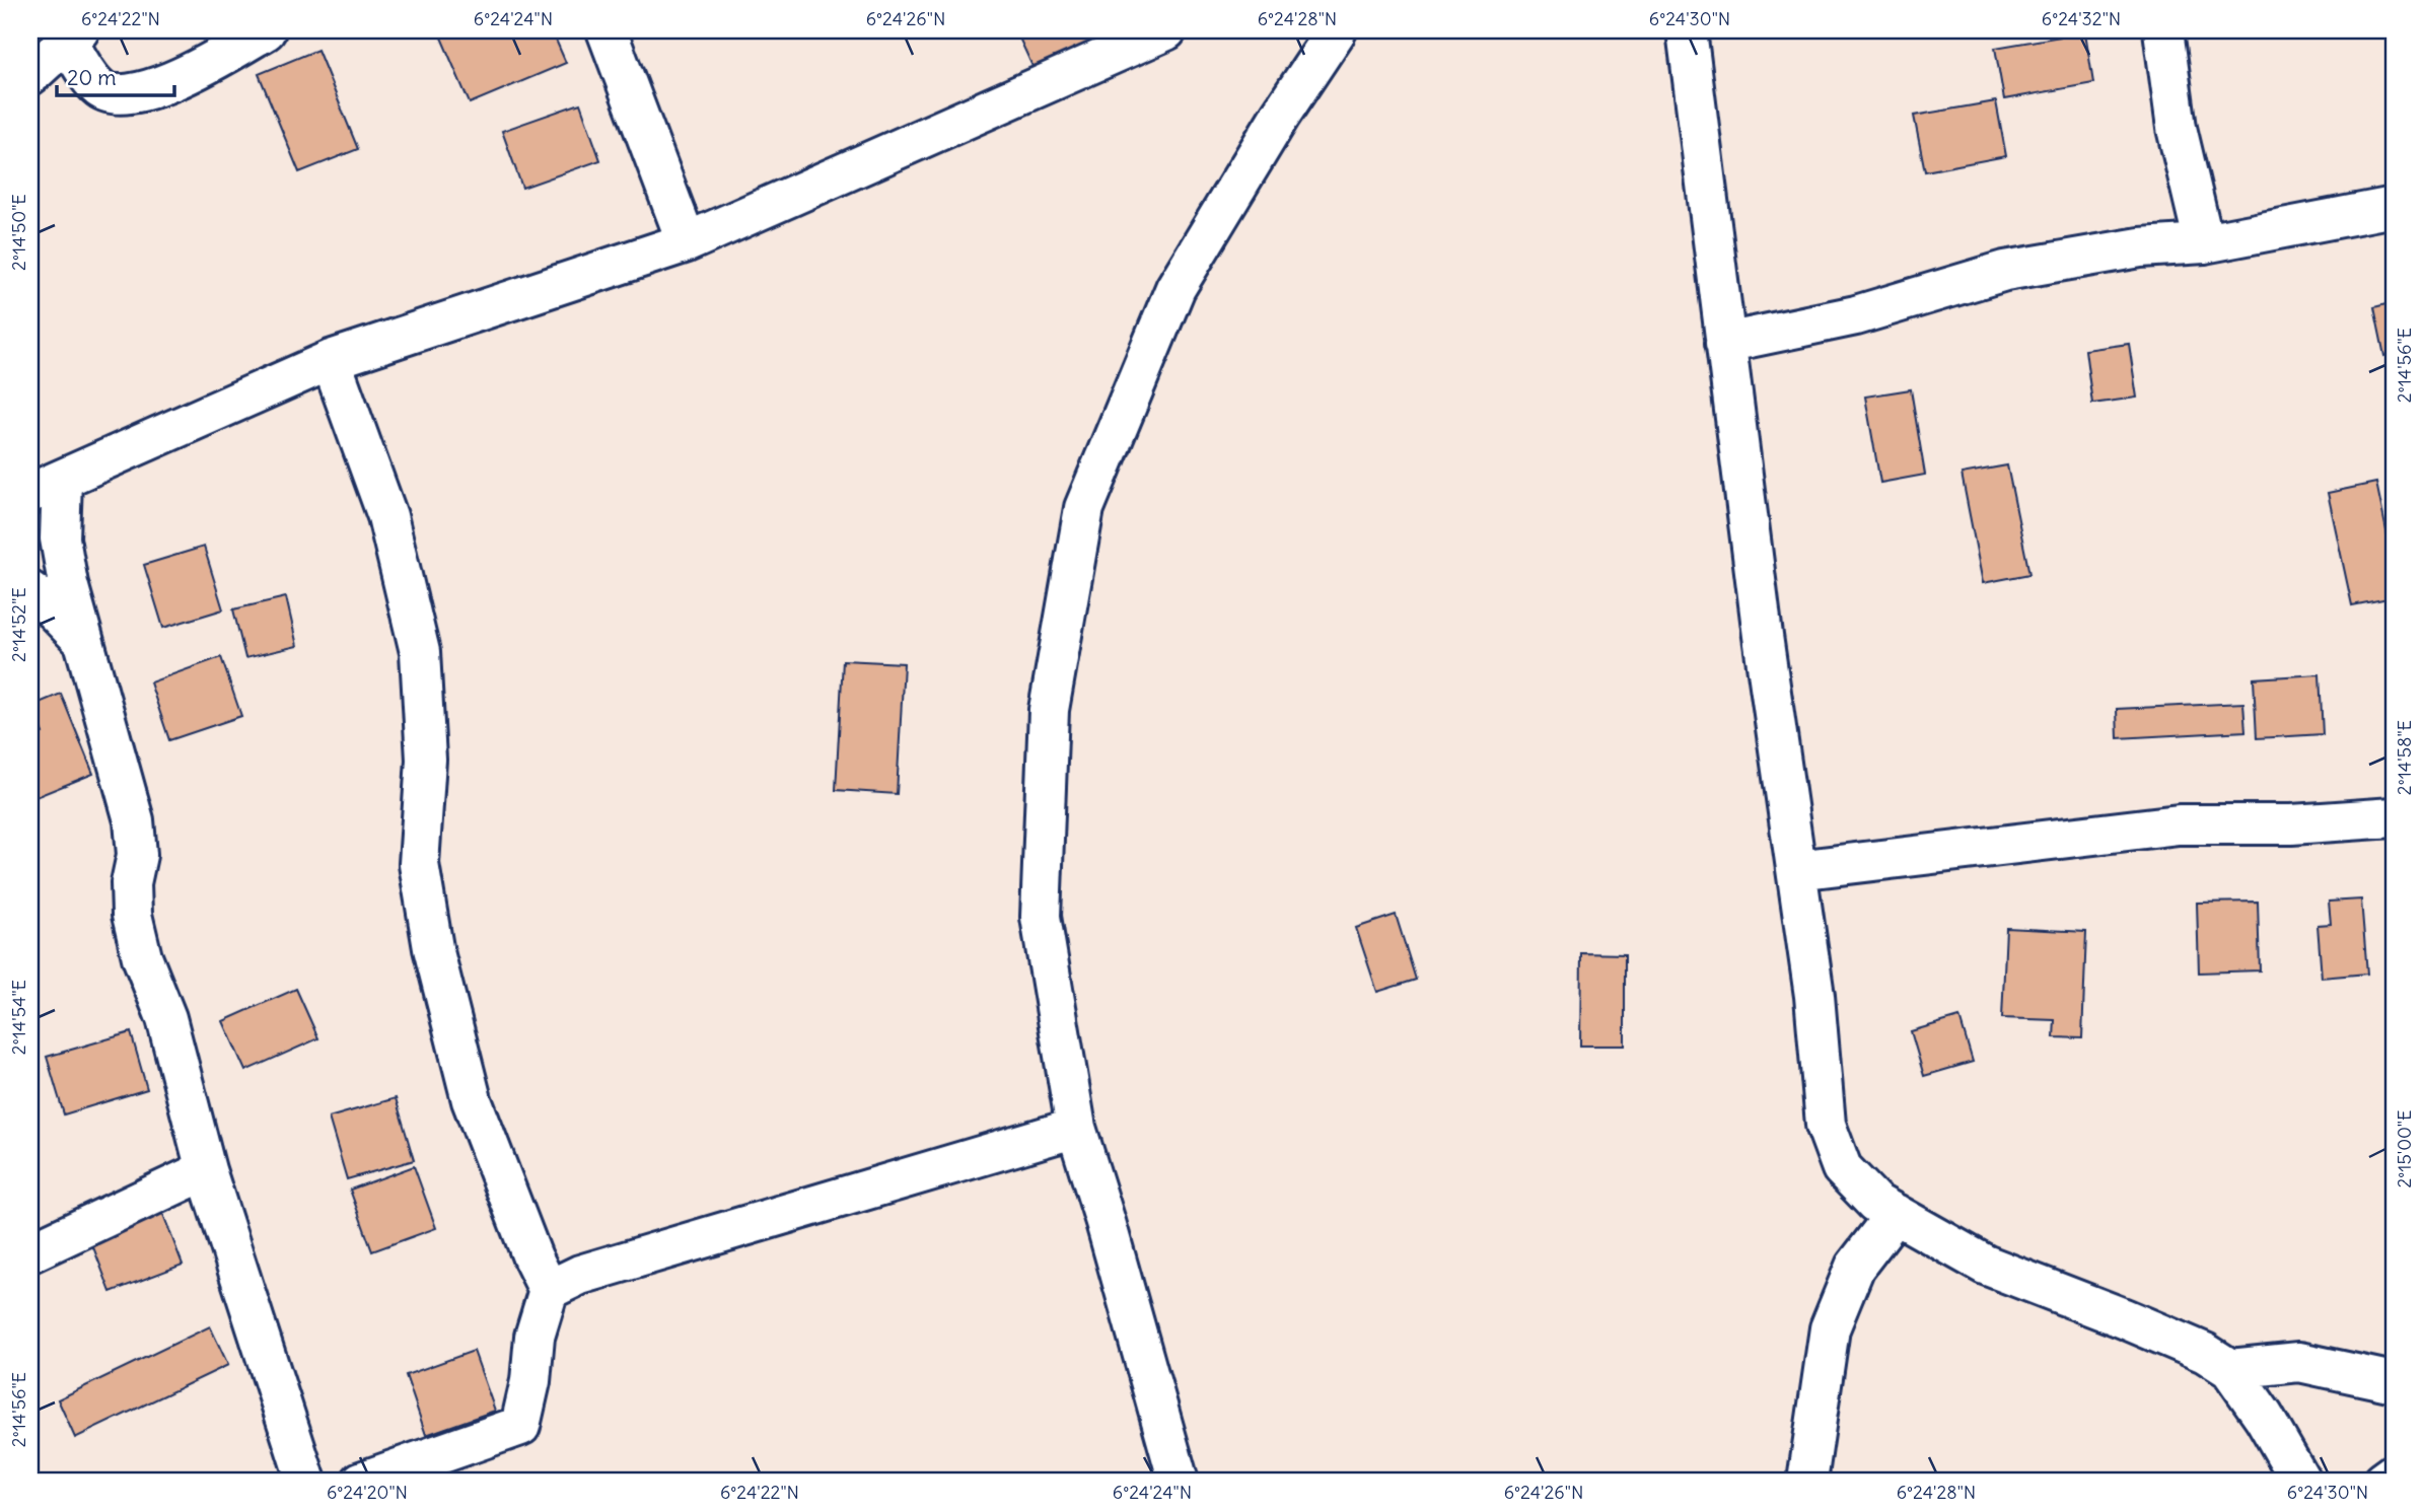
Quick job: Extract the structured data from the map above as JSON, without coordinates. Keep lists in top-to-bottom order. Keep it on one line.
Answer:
{"scale_bar":"20 m","coordinates":["6°24'22\"N","6°24'24\"N","6°24'26\"N","6°24'28\"N","6°24'30\"N","6°24'32\"N","2°14'50\"E","2°14'56\"E","2°14'52\"E","2°14'58\"E","2°14'54\"E","2°15'00\"E","6°24'20\"N"]}
